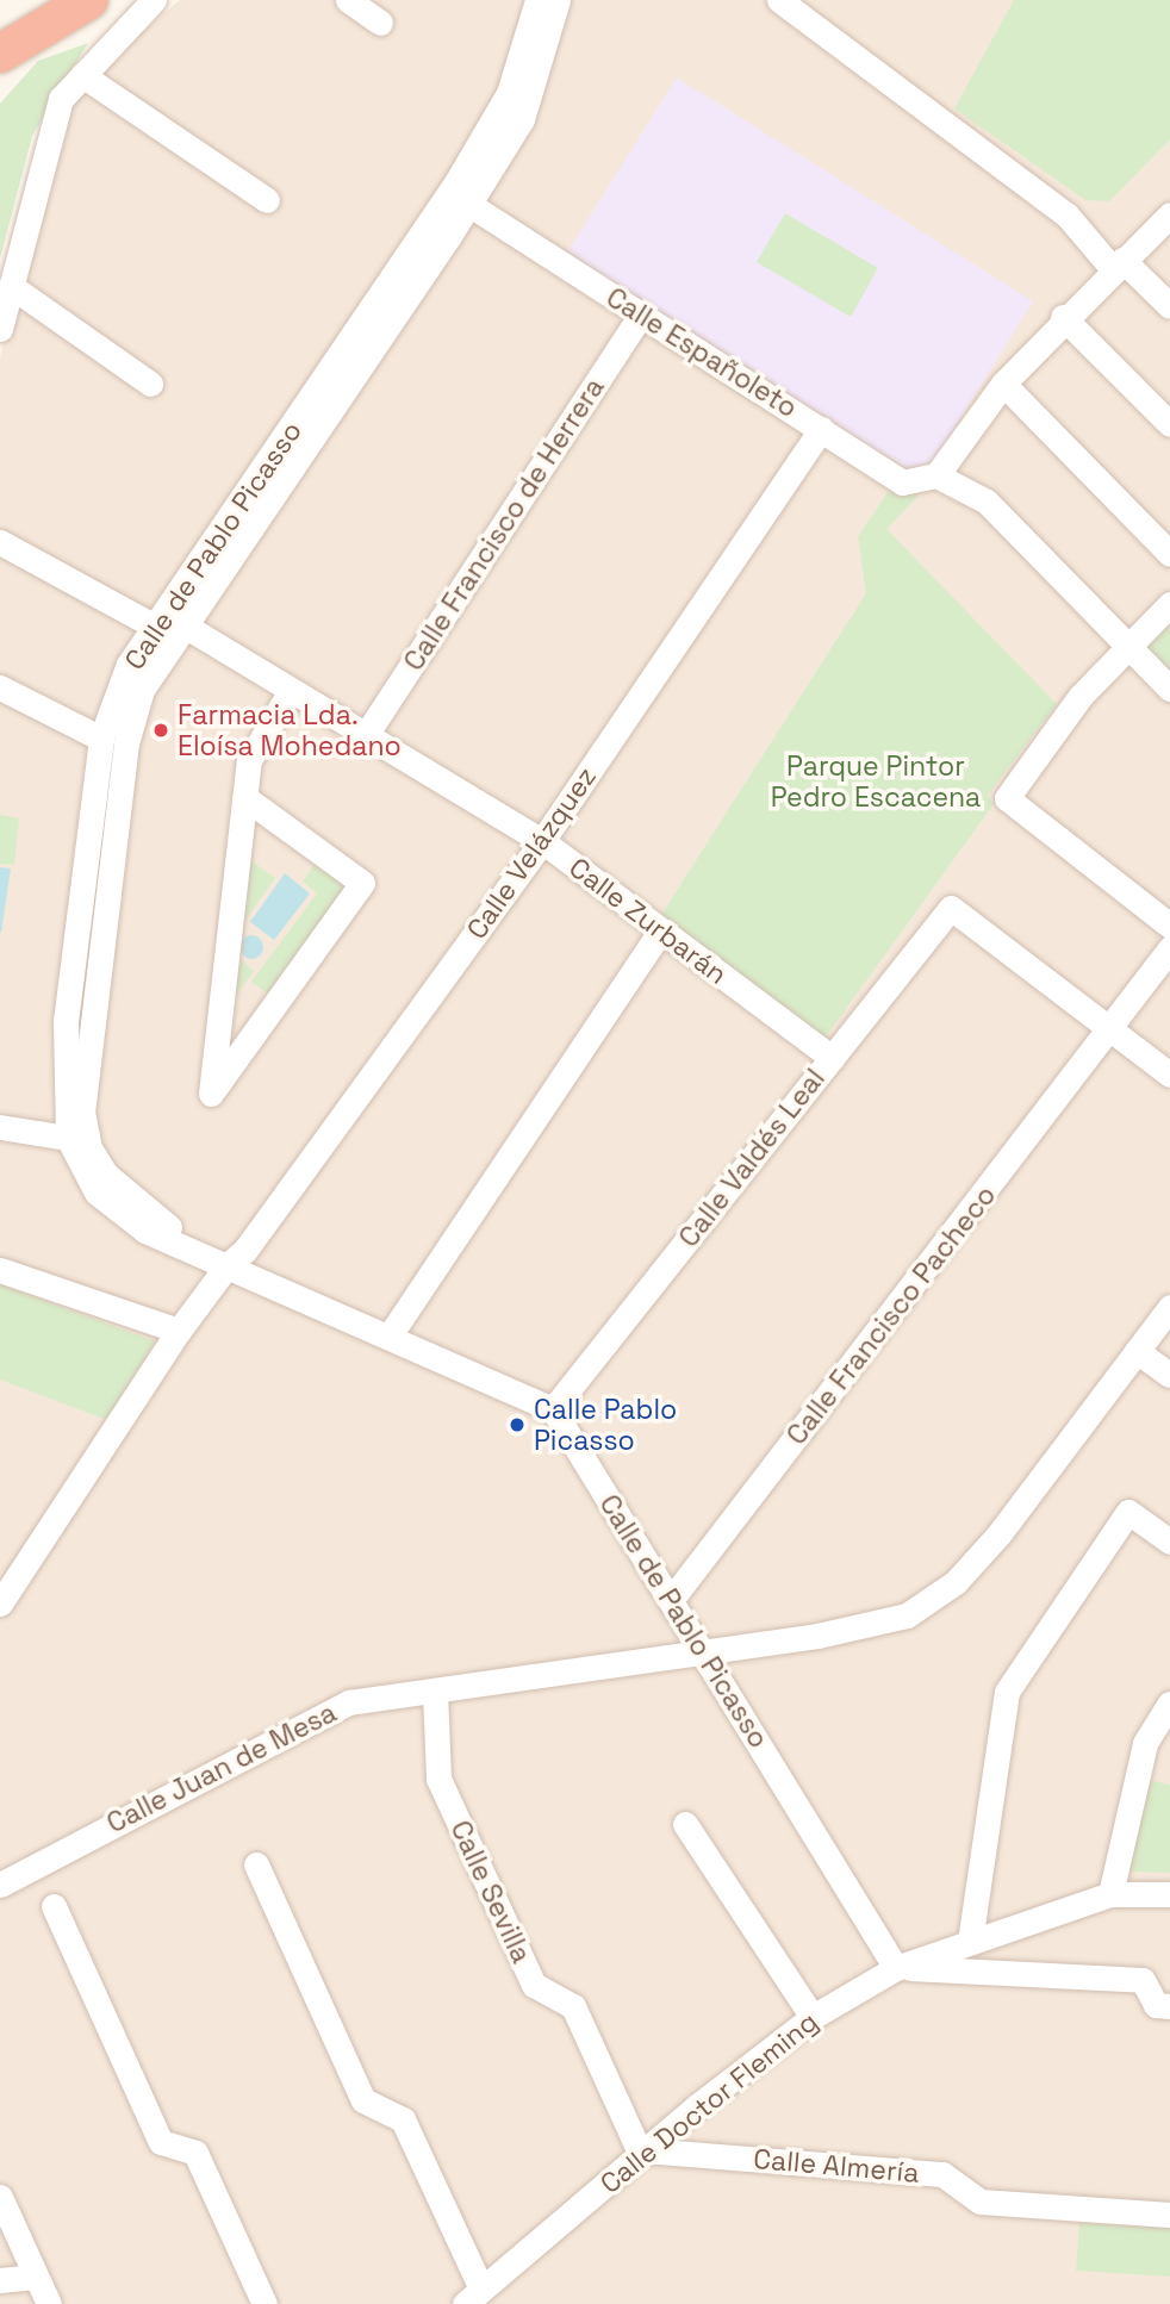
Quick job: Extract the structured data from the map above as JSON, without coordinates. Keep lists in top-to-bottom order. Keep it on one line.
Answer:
{"streets":{"street":["Calle Españoleto","Calle Francisco de Herrera","Calle de Pablo Picasso","Calle Velázquez","Calle Zurbarán","Calle Valdés Leal","Calle Francisco Pacheco","Calle Juan de Mesa","Calle Sevilla","Calle Doctor Fleming","Calle Almería"]},"crossings":[["Calle Españoleto","Calle Francisco de Herrera"],["Calle Españoleto","Calle de Pablo Picasso"],["Calle Españoleto","Calle Velázquez"],["Calle Francisco de Herrera","Calle Zurbarán"],["Calle de Pablo Picasso","Calle Velázquez"],["Calle de Pablo Picasso","Calle Zurbarán"],["Calle de Pablo Picasso","Calle Valdés Leal"],["Calle de Pablo Picasso","Calle Francisco Pacheco"],["Calle de Pablo Picasso","Calle Juan de Mesa"],["Calle de Pablo Picasso","Calle Doctor Fleming"],["Calle Velázquez","Calle Zurbarán"],["Calle Zurbarán","Calle Valdés Leal"],["Calle Valdés Leal","Calle Francisco Pacheco"],["Calle Juan de Mesa","Calle Sevilla"],["Calle Sevilla","Calle Doctor Fleming"],["Calle Sevilla","Calle Almería"],["Calle Doctor Fleming","Calle Almería"]],"parks":["Parque Pintor Pedro Escacena"],"places":["Farmacia Lda. Eloísa Mohedano","Calle Pablo Picasso"]}
